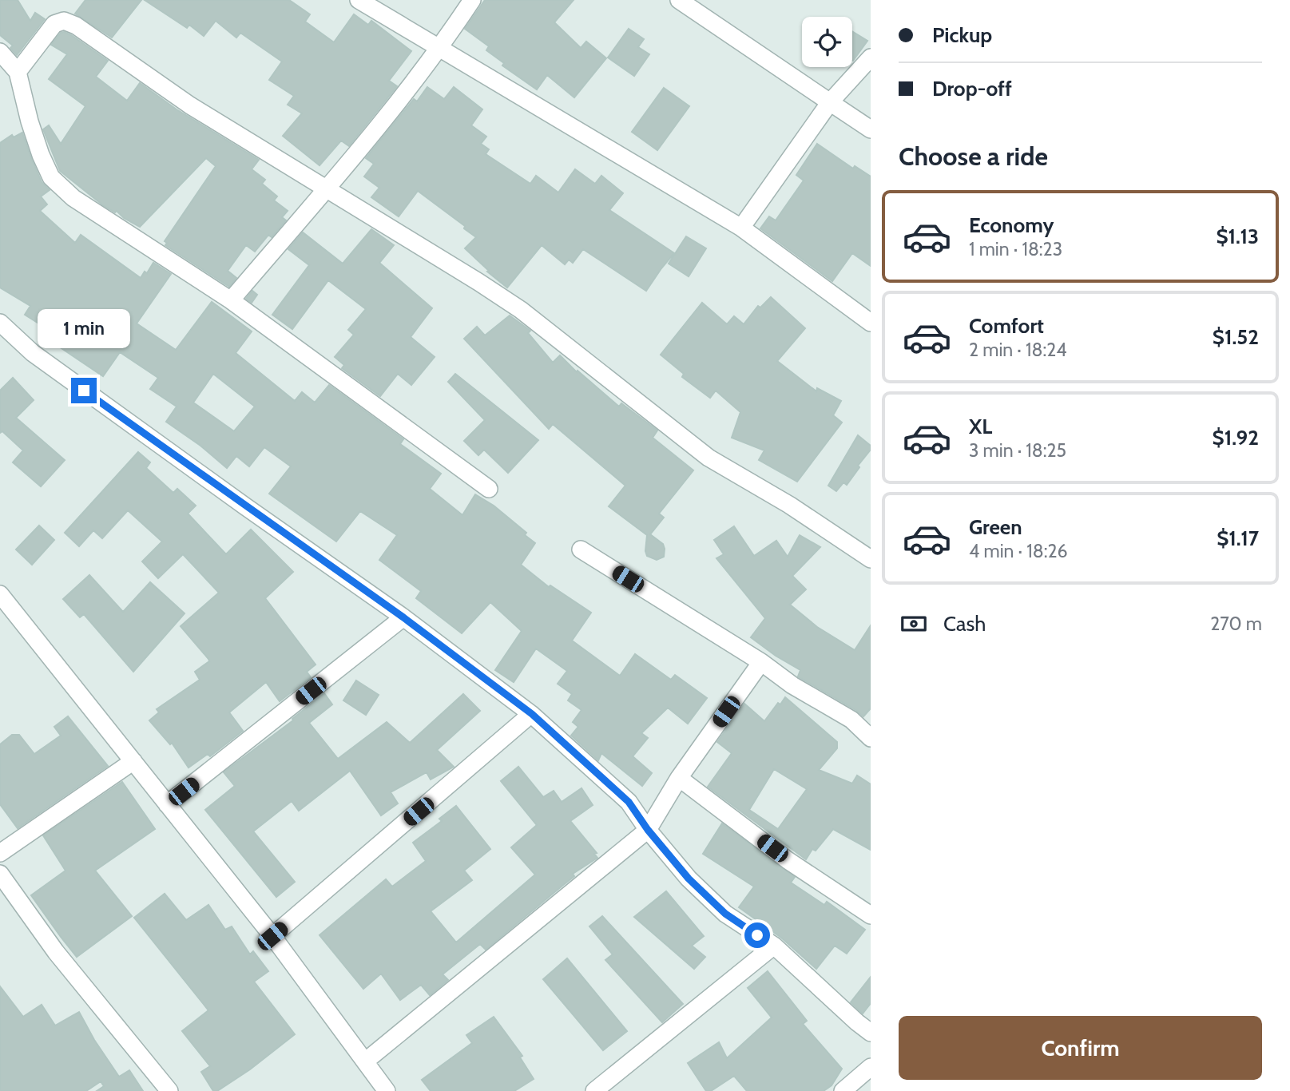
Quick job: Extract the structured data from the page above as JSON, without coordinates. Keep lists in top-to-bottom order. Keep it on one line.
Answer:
{"page":{"banner":["Pickup","Drop-off"],"heading":"Choose a ride","list":[{"name":"Economy","note":"1 min · 18:23","value":"$1.13"},{"name":"Comfort","note":"2 min · 18:24","value":"$1.52"},{"name":"XL","note":"3 min · 18:25","value":"$1.92"},{"name":"Green","note":"4 min · 18:26","value":"$1.17"}],"bubble":"1 min","pay":["Cash","270 m"],"buttons":"Confirm"}}
